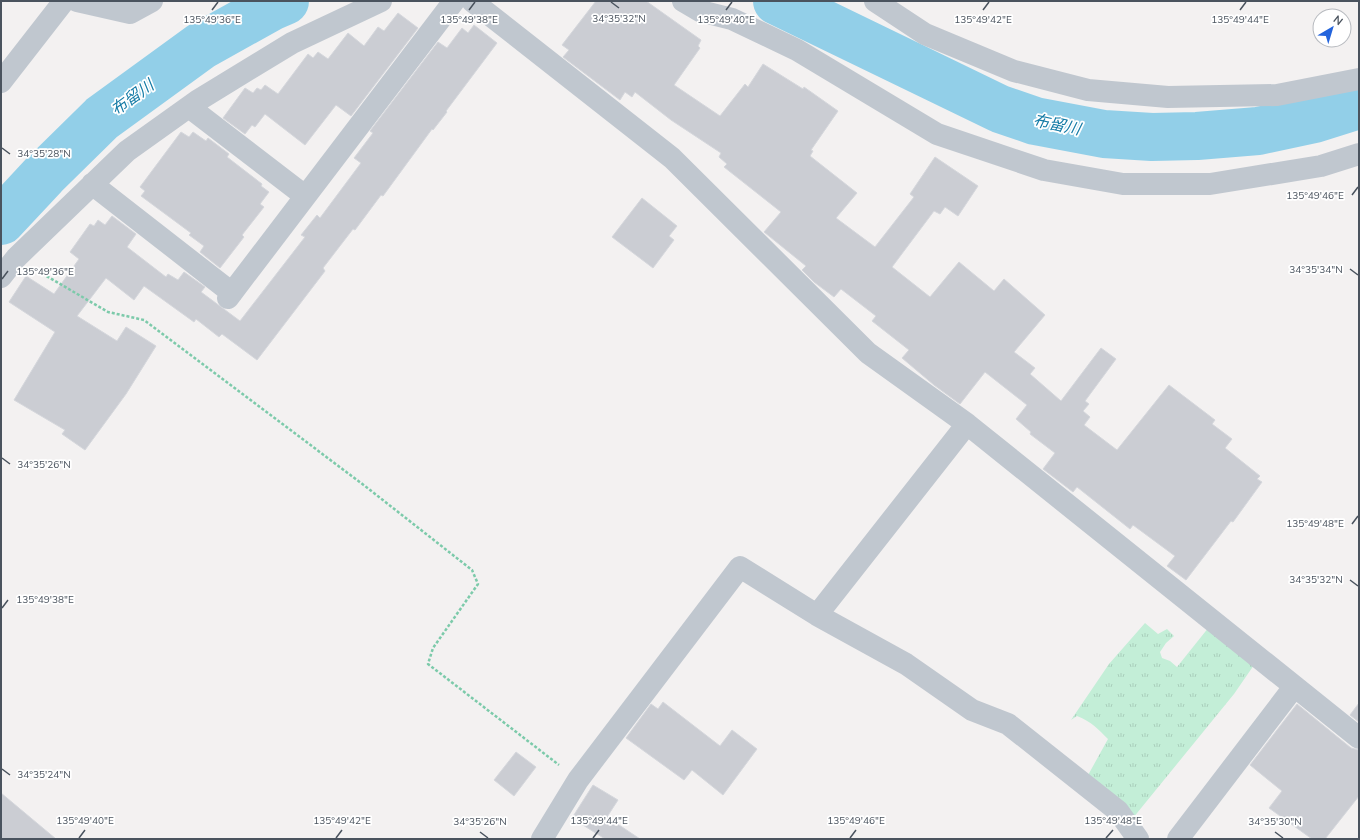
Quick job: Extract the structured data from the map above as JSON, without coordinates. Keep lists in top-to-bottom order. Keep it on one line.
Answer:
{"water":["布留川"],"north":"top right","coordinates":["34°35'32\"N","135°49'38\"E","135°49'36\"E","135°49'40\"E","135°49'42\"E","135°49'44\"E","34°35'28\"N","135°49'46\"E","34°35'34\"N","34°35'26\"N","135°49'48\"E","34°35'24\"N","34°35'30\"N"]}
